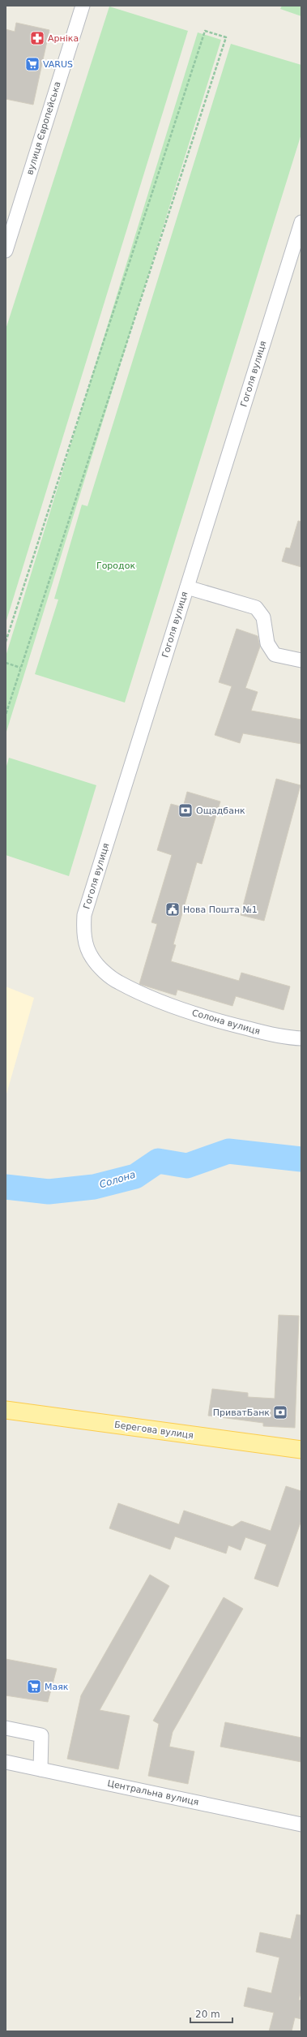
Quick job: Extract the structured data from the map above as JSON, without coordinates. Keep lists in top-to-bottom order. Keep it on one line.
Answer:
{"streets":{"main road":["Берегова вулиця"],"street":["вулиця Європейська","Гоголя вулиця","Солона вулиця","Центральна вулиця"]},"crossings":[["Гоголя вулиця","Солона вулиця"]],"water":["Солона"],"parks":["Городок"],"places":{"pharmacy":["Арніка"],"supermarket":["VARUS","Маяк"],"bank":["Ощадбанк","ПриватБанк"],"public building":["Нова Пошта №1"]},"scale_bar":"20 m"}
